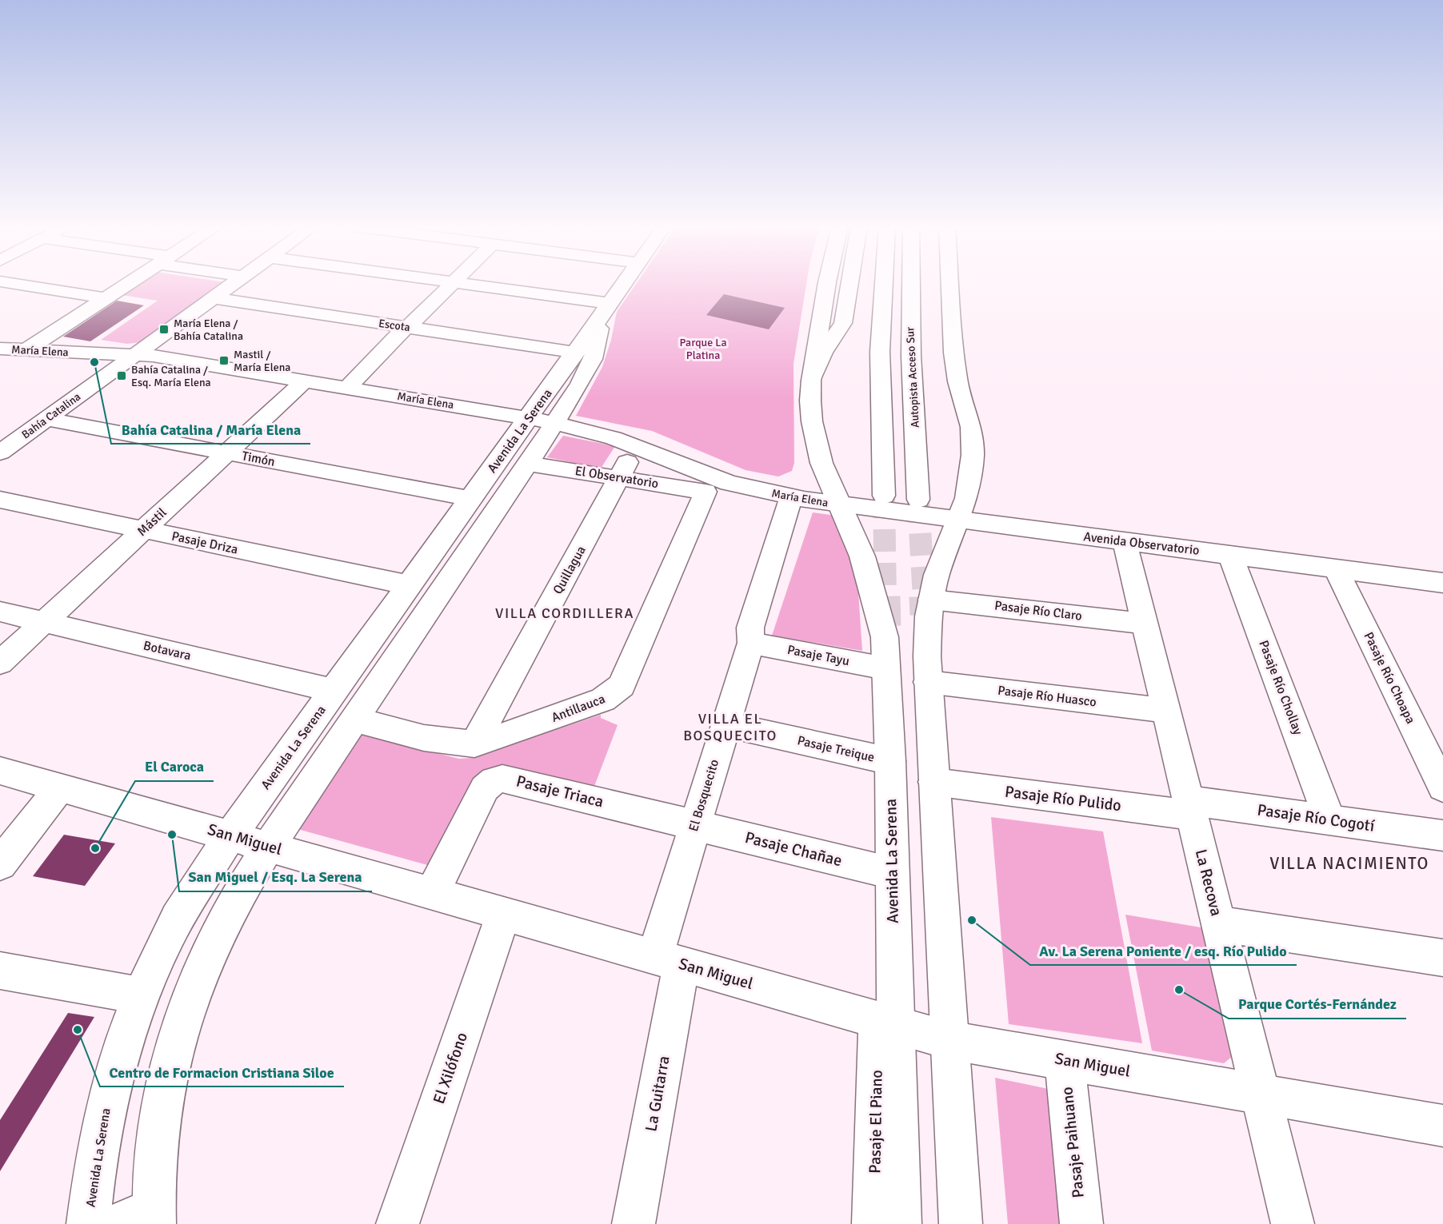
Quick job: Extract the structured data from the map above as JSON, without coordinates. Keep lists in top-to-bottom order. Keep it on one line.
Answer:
{"streets":{"main road":["Escota","María Elena","Autopista Acceso Sur","Bahía Catalina","Avenida La Serena","Timón","El Observatorio","Mástil","Pasaje Driza","Avenida Observatorio","Quillagua","Pasaje Río Claro","Botavara","Pasaje Tayu","Pasaje Río Choapa","Pasaje Río Chollay","Pasaje Río Huasco","Antillauca","Pasaje Treique","Pasaje Triaca","El Bosquecito","Pasaje Río Pulido","Pasaje Río Cogotí","San Miguel","Pasaje Chañae","La Recova","El Xilófono","La Guitarra","Pasaje El Piano","Pasaje Paihuano"]},"crossings":[["Escota","Bahía Catalina"],["Escota","Avenida La Serena"],["María Elena","Bahía Catalina"],["María Elena","Avenida La Serena"],["María Elena","Mástil"],["María Elena","Avenida Observatorio"],["María Elena","Quillagua"],["María Elena","El Bosquecito"],["Bahía Catalina","Timón"],["Avenida La Serena","Timón"],["Avenida La Serena","El Observatorio"],["Avenida La Serena","Pasaje Driza"],["Avenida La Serena","Avenida Observatorio"],["Avenida La Serena","Botavara"],["Avenida La Serena","Pasaje Tayu"],["Avenida La Serena","Antillauca"],["Avenida La Serena","Pasaje Treique"],["Avenida La Serena","San Miguel"],["Avenida La Serena","Pasaje Chañae"],["Avenida La Serena","Pasaje El Piano"],["Timón","Mástil"],["El Observatorio","Quillagua"],["El Observatorio","Antillauca"],["Mástil","Pasaje Driza"],["Mástil","Botavara"],["Avenida Observatorio","Pasaje Río Choapa"],["Avenida Observatorio","Pasaje Río Chollay"],["Avenida Observatorio","La Recova"],["Quillagua","Antillauca"],["Pasaje Río Claro","La Recova"],["Pasaje Tayu","El Bosquecito"],["Pasaje Río Chollay","Pasaje Río Cogotí"],["Pasaje Río Huasco","La Recova"],["Pasaje Treique","El Bosquecito"],["Pasaje Triaca","El Bosquecito"],["Pasaje Triaca","San Miguel"],["Pasaje Triaca","Pasaje Chañae"],["El Bosquecito","San Miguel"],["El Bosquecito","Pasaje Chañae"],["El Bosquecito","La Guitarra"],["Pasaje Río Pulido","Pasaje Río Cogotí"],["Pasaje Río Pulido","La Recova"],["Pasaje Río Cogotí","La Recova"],["San Miguel","La Recova"],["San Miguel","El Xilófono"],["San Miguel","La Guitarra"],["San Miguel","Pasaje El Piano"],["San Miguel","Pasaje Paihuano"]],"districts":["VILLA CORDILLERA","VILLA EL BOSQUECITO","VILLA NACIMIENTO"],"parks":["Parque La Platina"],"places":{"transit":["María Elena / Bahía Catalina","Mastil / María Elena","Bahía Catalina / Esq. María Elena"],"other":["Bahía Catalina / María Elena","San Miguel / Esq. La Serena","El Caroca","Av. La Serena Poniente / esq. Río Pulido","Parque Cortés-Fernández","Centro de Formacion Cristiana Siloe"]}}
